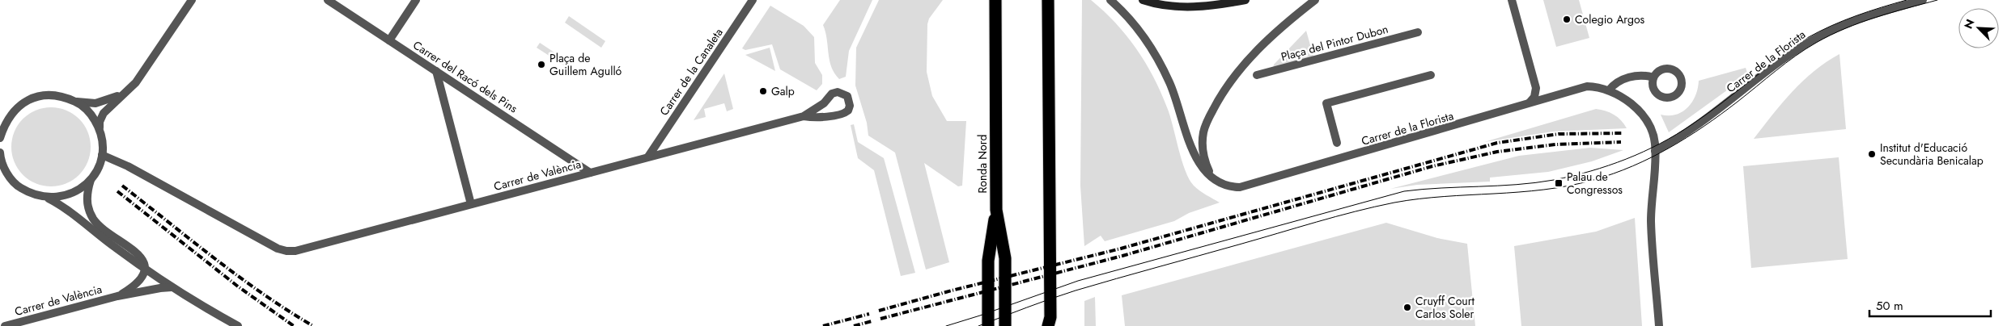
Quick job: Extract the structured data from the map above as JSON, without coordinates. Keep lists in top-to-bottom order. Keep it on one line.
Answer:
{"streets":{"highway":["Ronda Nord"],"street":["Plaça del Pintor Dubon","Carrer de la Florista","Carrer de la Canaleta","Carrer del Racó dels Pins","Carrer de València"]},"crossings":[["Carrer de la Canaleta","Carrer de València"],["Carrer del Racó dels Pins","Carrer de València"]],"places":{"other":["Colegio Argos","Plaça de Guillem Agulló","Galp","Institut d'Educació Secundària Benicalap","Cruyff Court Carlos Soler"],"transit":["Palau de Congressos"]},"scale_bar":"50 m","north":"top left"}
